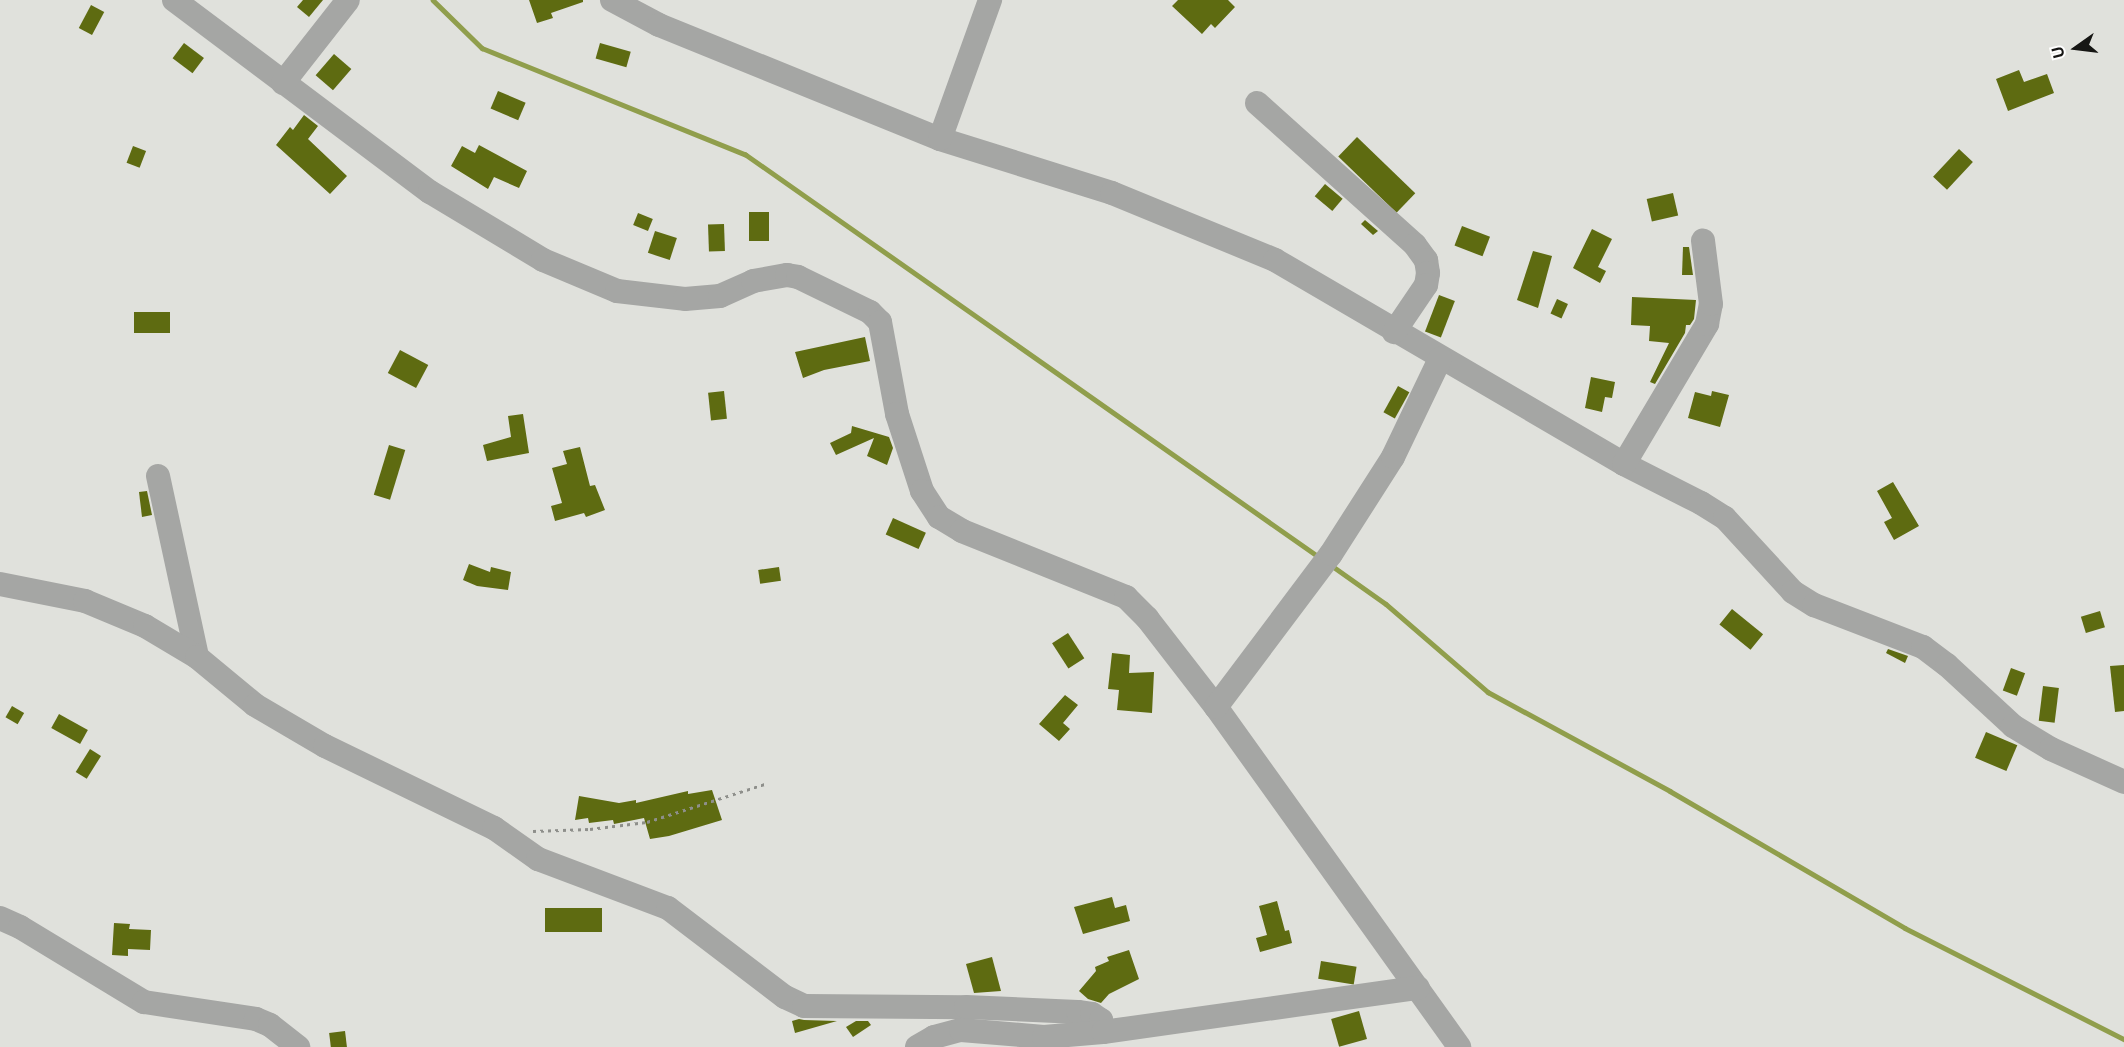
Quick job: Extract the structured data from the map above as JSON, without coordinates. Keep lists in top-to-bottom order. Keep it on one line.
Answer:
{"north":"left"}
